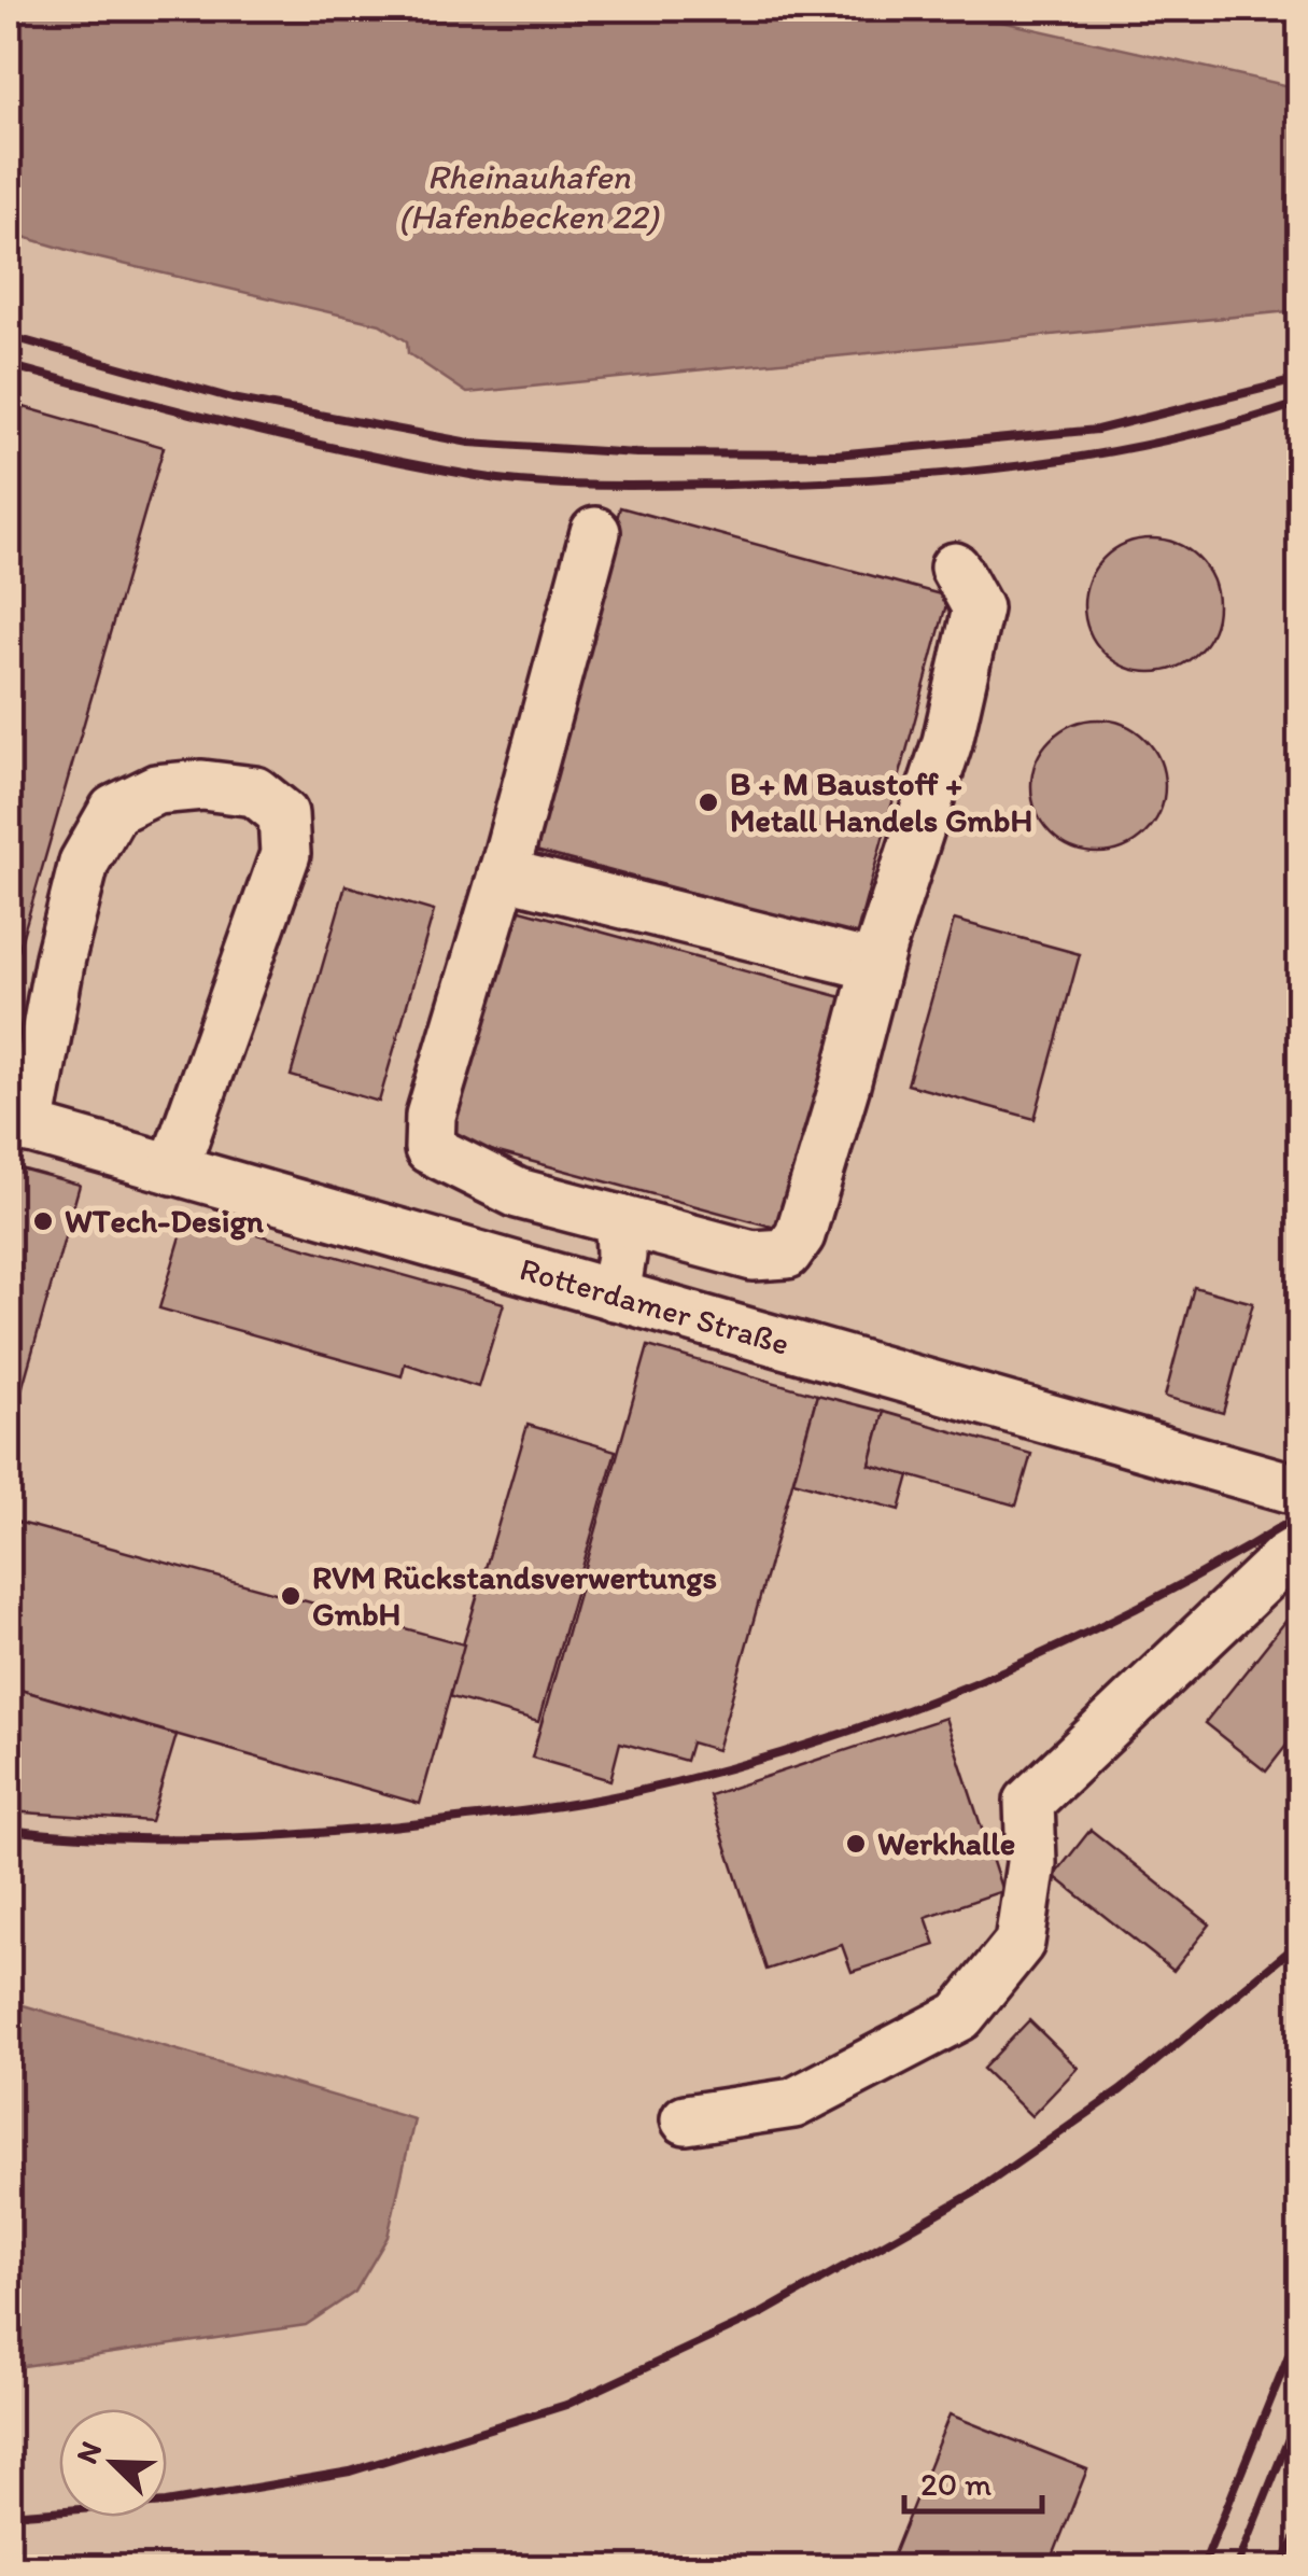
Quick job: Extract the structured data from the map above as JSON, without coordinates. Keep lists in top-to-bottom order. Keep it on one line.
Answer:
{"streets":{"street":["Rotterdamer Straße"]},"water":["Rheinauhafen (Hafenbecken 22)"],"places":["B + M Baustoff + Metall Handels GmbH","WTech-Design","RVM Rückstandsverwertungs GmbH","Werkhalle"],"scale_bar":"20 m","north":"top left"}
